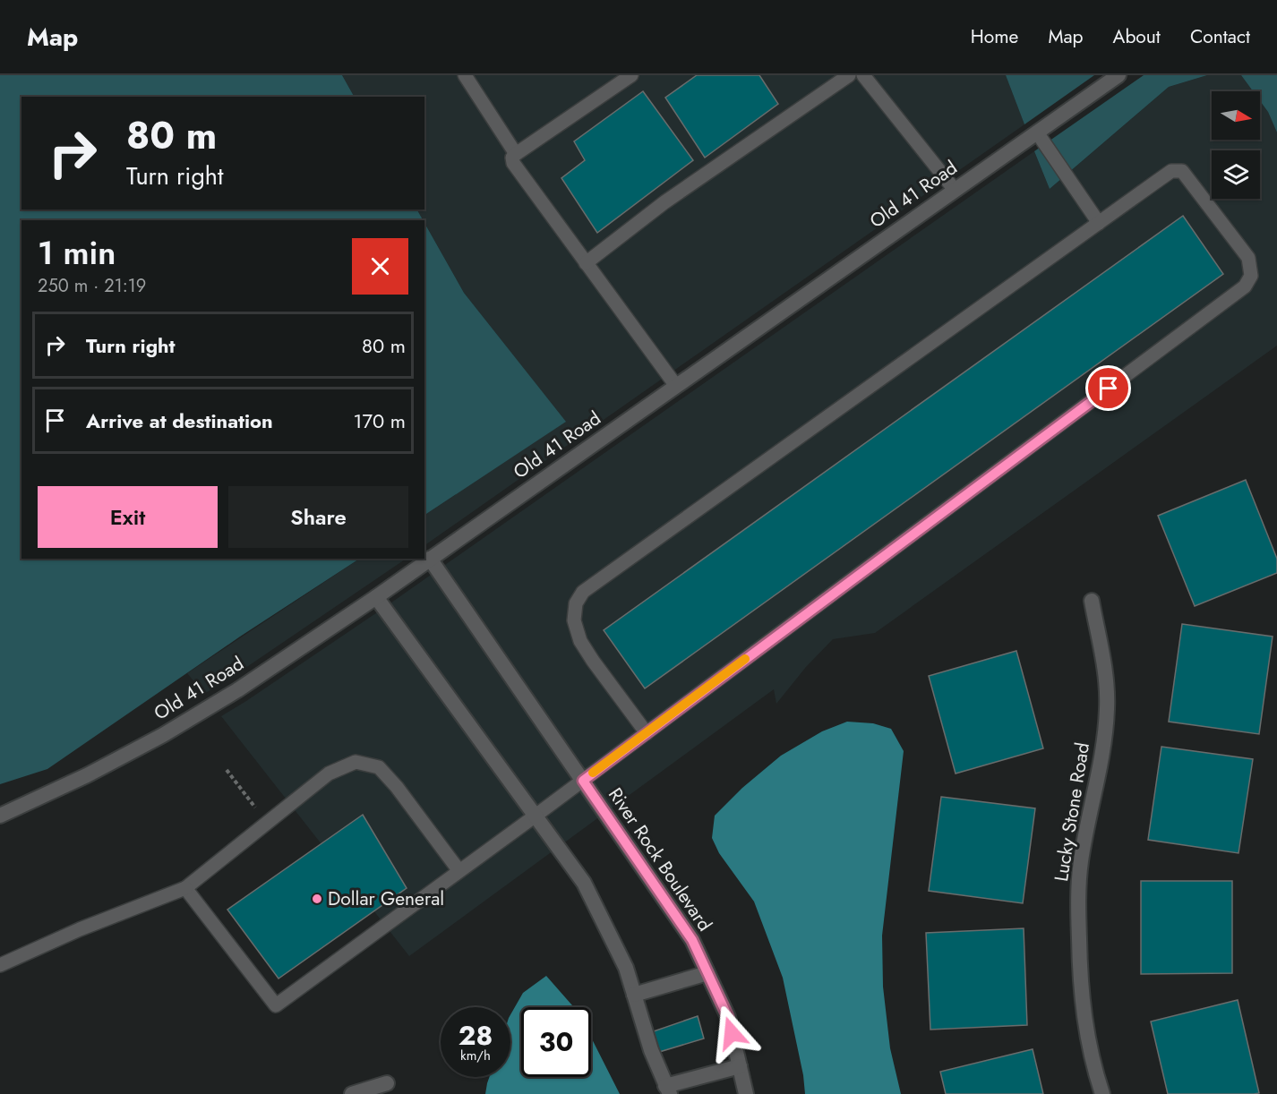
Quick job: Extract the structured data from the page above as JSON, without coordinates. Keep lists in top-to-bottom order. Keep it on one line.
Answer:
{"streets":{"street":["Old 41 Road","Lucky Stone Road","River Rock Boulevard"]},"crossings":[["Old 41 Road","River Rock Boulevard"]],"places":["Dollar General"],"north":"right","page":{"header":"Map","nav":["Home","Map","About","Contact"],"turn":["80 m","Turn right"],"heading":["1 min","250 m · 21:19"],"list":[{"name":"Turn right","value":"80 m"},{"name":"Arrive at destination","value":"170 m"}],"buttons":["Exit","Share"],"speed":"28 km/h","limit":"30"}}
